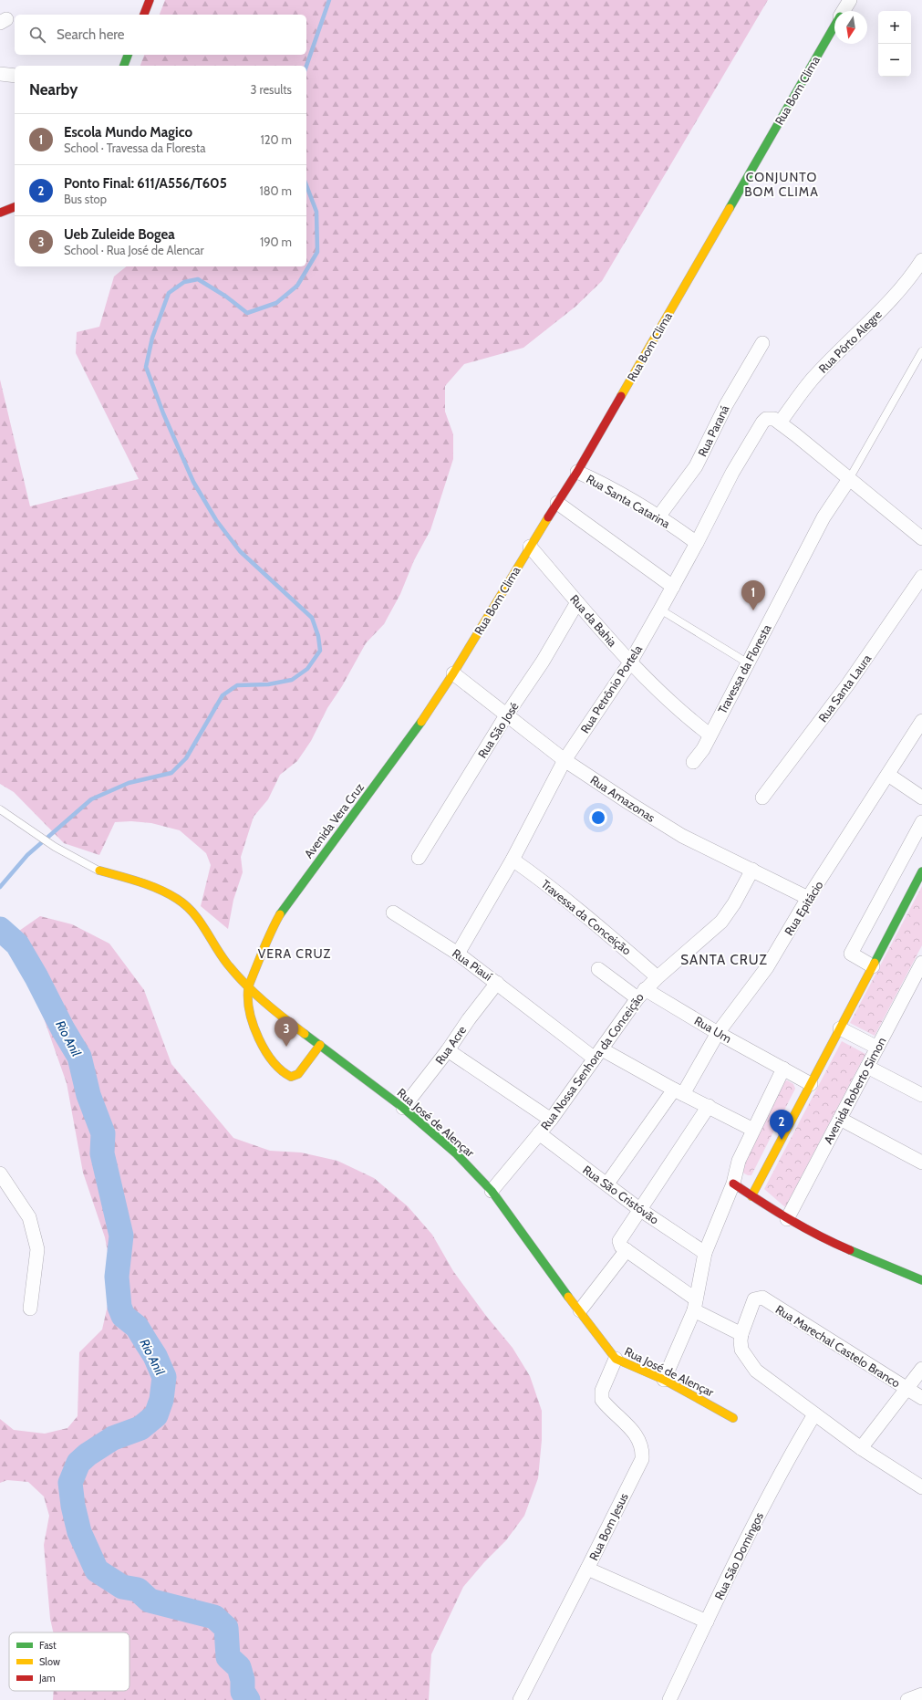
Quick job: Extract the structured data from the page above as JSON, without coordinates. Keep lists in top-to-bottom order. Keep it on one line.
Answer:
{"streets":{"street":["Rua Bom Clima","Rua Pôrto Alegre","Rua Paraná","Rua Santa Catarina","Rua da Bahia","Travessa da Floresta","Rua Santa Laura","Rua Petrônio Portela","Rua São José","Rua Amazonas","Avenida Vera Cruz","Rua Epitácio","Travessa da Conceição","Rua Piauí","Rua Um","Rua Acre","Rua Nossa Senhora da Conceição","Avenida Roberto Simon","Rua José de Alençar","Rua São Cristóvão","Rua Marechal Castelo Branco","Rua Bom Jesus","Rua São Domingos"]},"crossings":[["Rua Bom Clima","Rua Santa Catarina"],["Rua Bom Clima","Rua da Bahia"],["Rua Bom Clima","Rua Amazonas"],["Rua Bom Clima","Avenida Vera Cruz"],["Rua Pôrto Alegre","Rua Petrônio Portela"],["Rua Paraná","Rua Santa Catarina"],["Rua Santa Catarina","Rua Petrônio Portela"],["Rua da Bahia","Travessa da Floresta"],["Rua da Bahia","Rua Petrônio Portela"],["Rua da Bahia","Rua São José"],["Rua Petrônio Portela","Rua Amazonas"],["Rua Petrônio Portela","Travessa da Conceição"],["Rua Petrônio Portela","Rua Piauí"],["Rua São José","Rua Amazonas"],["Rua Amazonas","Avenida Vera Cruz"],["Rua Amazonas","Rua Epitácio"],["Rua Amazonas","Rua Nossa Senhora da Conceição"],["Avenida Vera Cruz","Rua José de Alençar"],["Rua Epitácio","Rua Piauí"],["Rua Epitácio","Rua Um"],["Rua Epitácio","Rua São Cristóvão"],["Travessa da Conceição","Rua Nossa Senhora da Conceição"],["Rua Piauí","Rua Acre"],["Rua Piauí","Rua Nossa Senhora da Conceição"],["Rua Um","Rua Nossa Senhora da Conceição"],["Rua Acre","Rua José de Alençar"],["Rua Nossa Senhora da Conceição","Rua José de Alençar"],["Rua Nossa Senhora da Conceição","Rua São Cristóvão"],["Rua José de Alençar","Rua Bom Jesus"]],"districts":["CONJUNTO BOM CLIMA","VERA CRUZ","SANTA CRUZ"],"water":["Rio Anil"],"legend":["Fast","Slow","Jam"],"north":"bottom","page":{"map_buttons":["+","−"],"search":"Search here","heading":["Nearby","3 results"],"list":[{"mark":"1","name":"Escola Mundo Magico","note":"School · Travessa da Floresta","value":"120 m"},{"mark":"2","name":"Ponto Final: 611/A556/T605","note":"Bus stop","value":"180 m"},{"mark":"3","name":"Ueb Zuleide Bogea","note":"School · Rua José de Alencar","value":"190 m"}],"pins":["1","3","2"]}}
